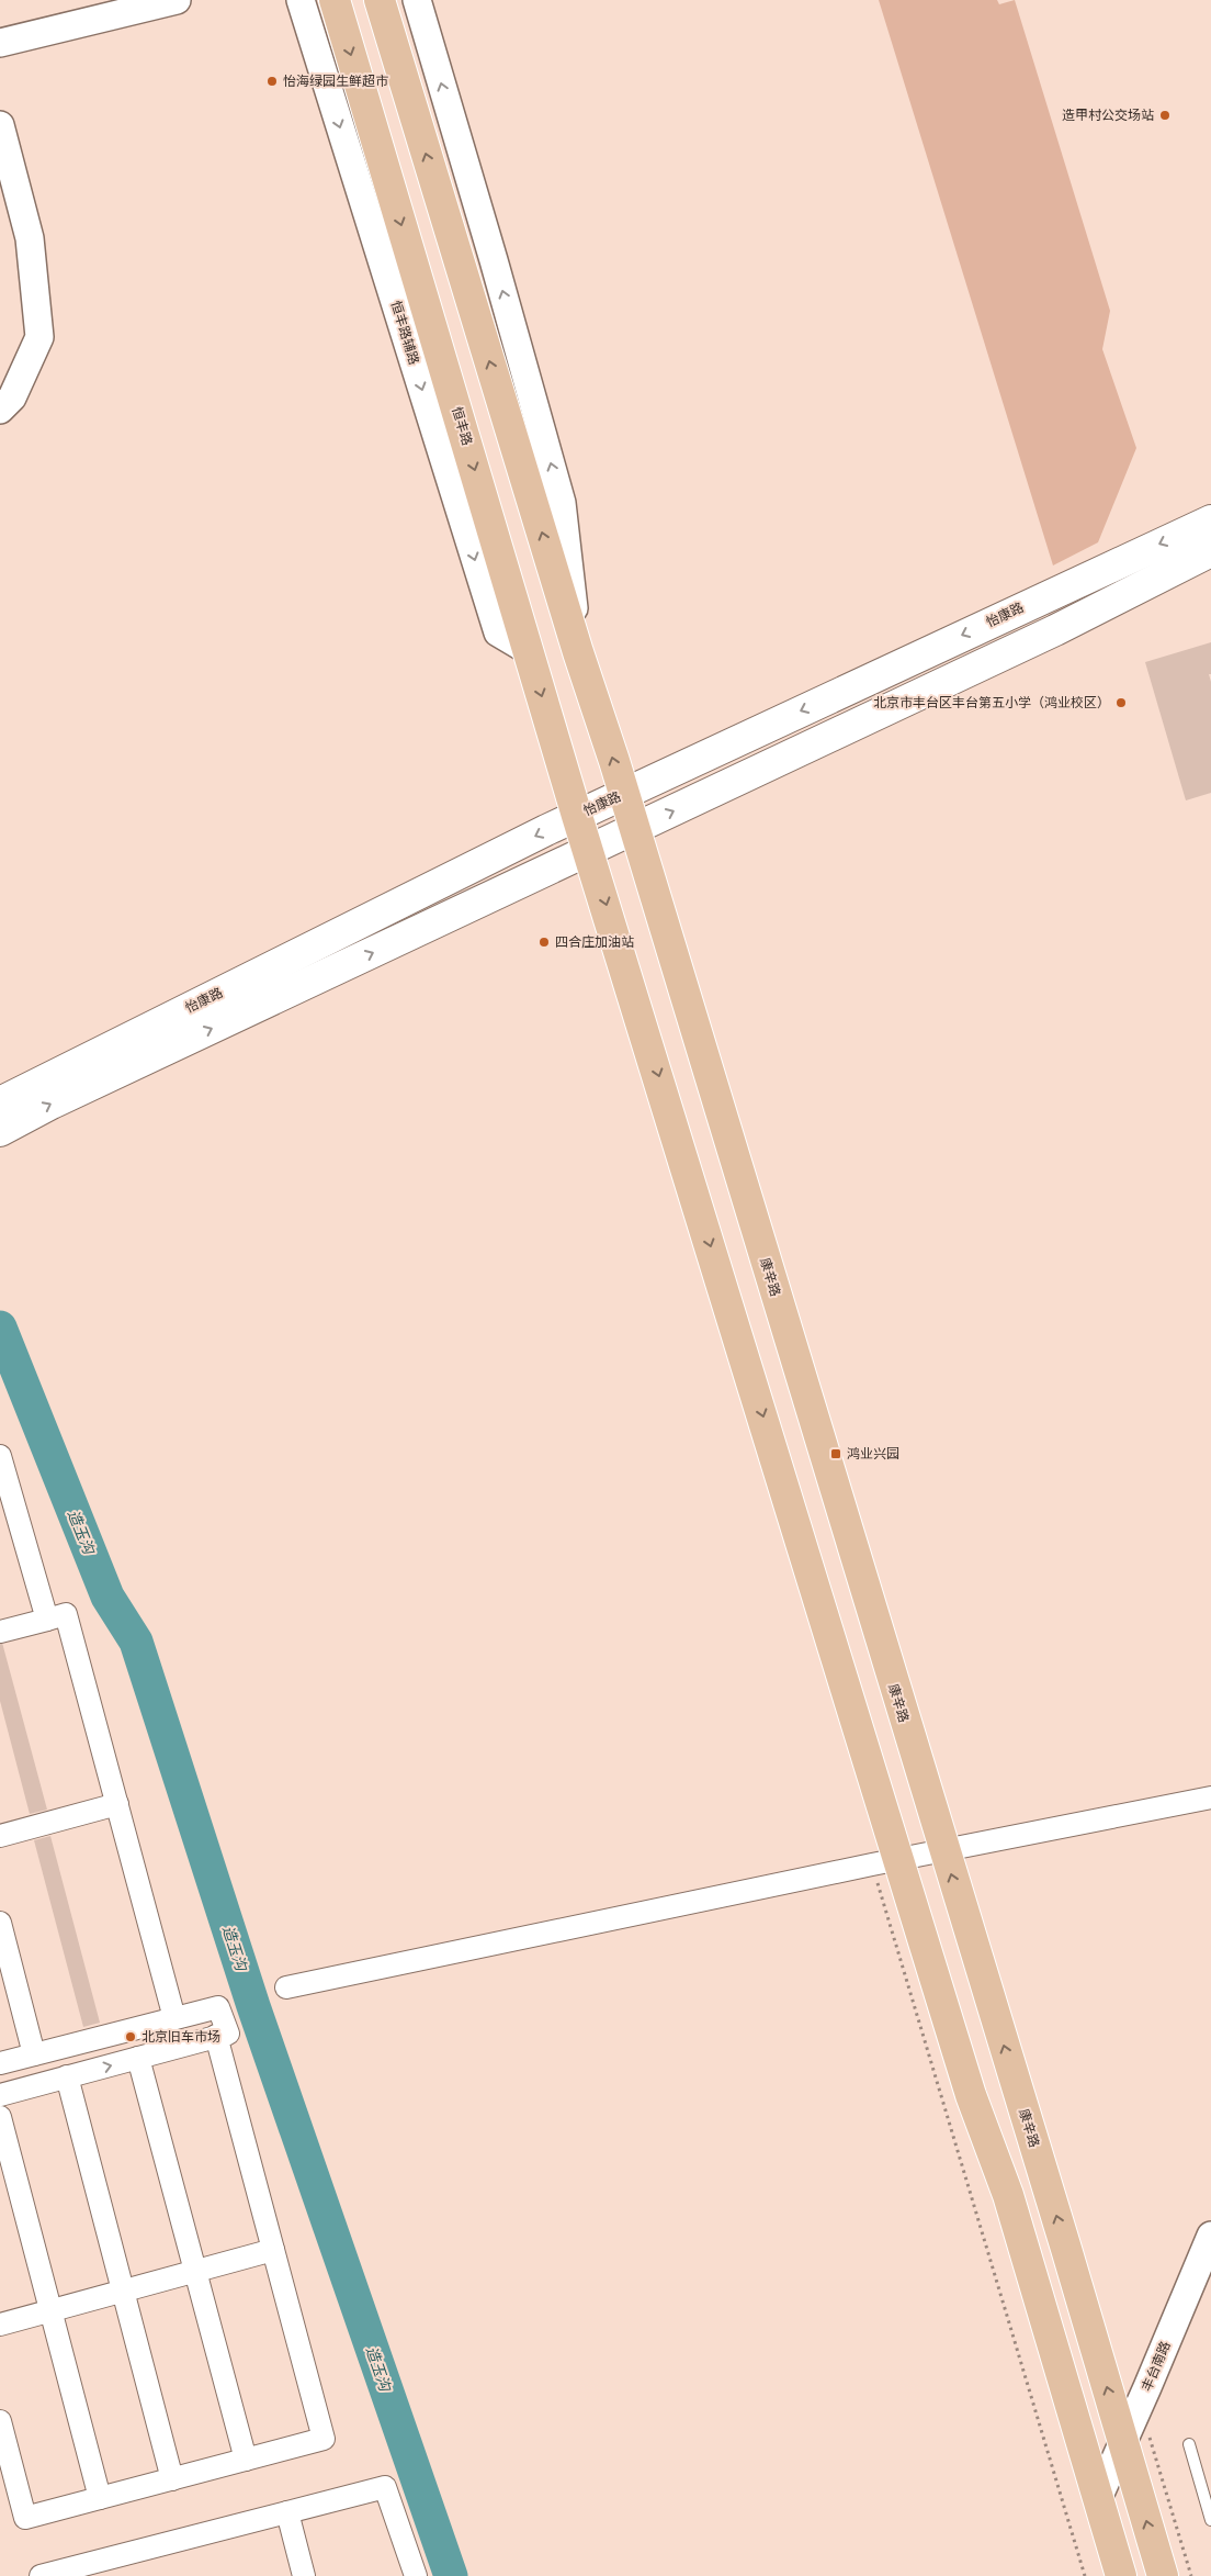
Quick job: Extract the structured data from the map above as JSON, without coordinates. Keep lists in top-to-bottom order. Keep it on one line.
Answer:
{"streets":{"main road":["恒丰路","怡康路","康辛路"],"street":["恒丰路辅路","丰台南路"]},"crossings":[["恒丰路辅路","恒丰路"],["恒丰路","怡康路"],["怡康路","康辛路"],["康辛路","丰台南路"]],"water":["造玉沟"],"places":{"other":["怡海绿园生鲜超市","造甲村公交场站","北京市丰台区丰台第五小学（鸿业校区）","四合庄加油站","北京旧车市场"],"transit":["鸿业兴园"]}}
